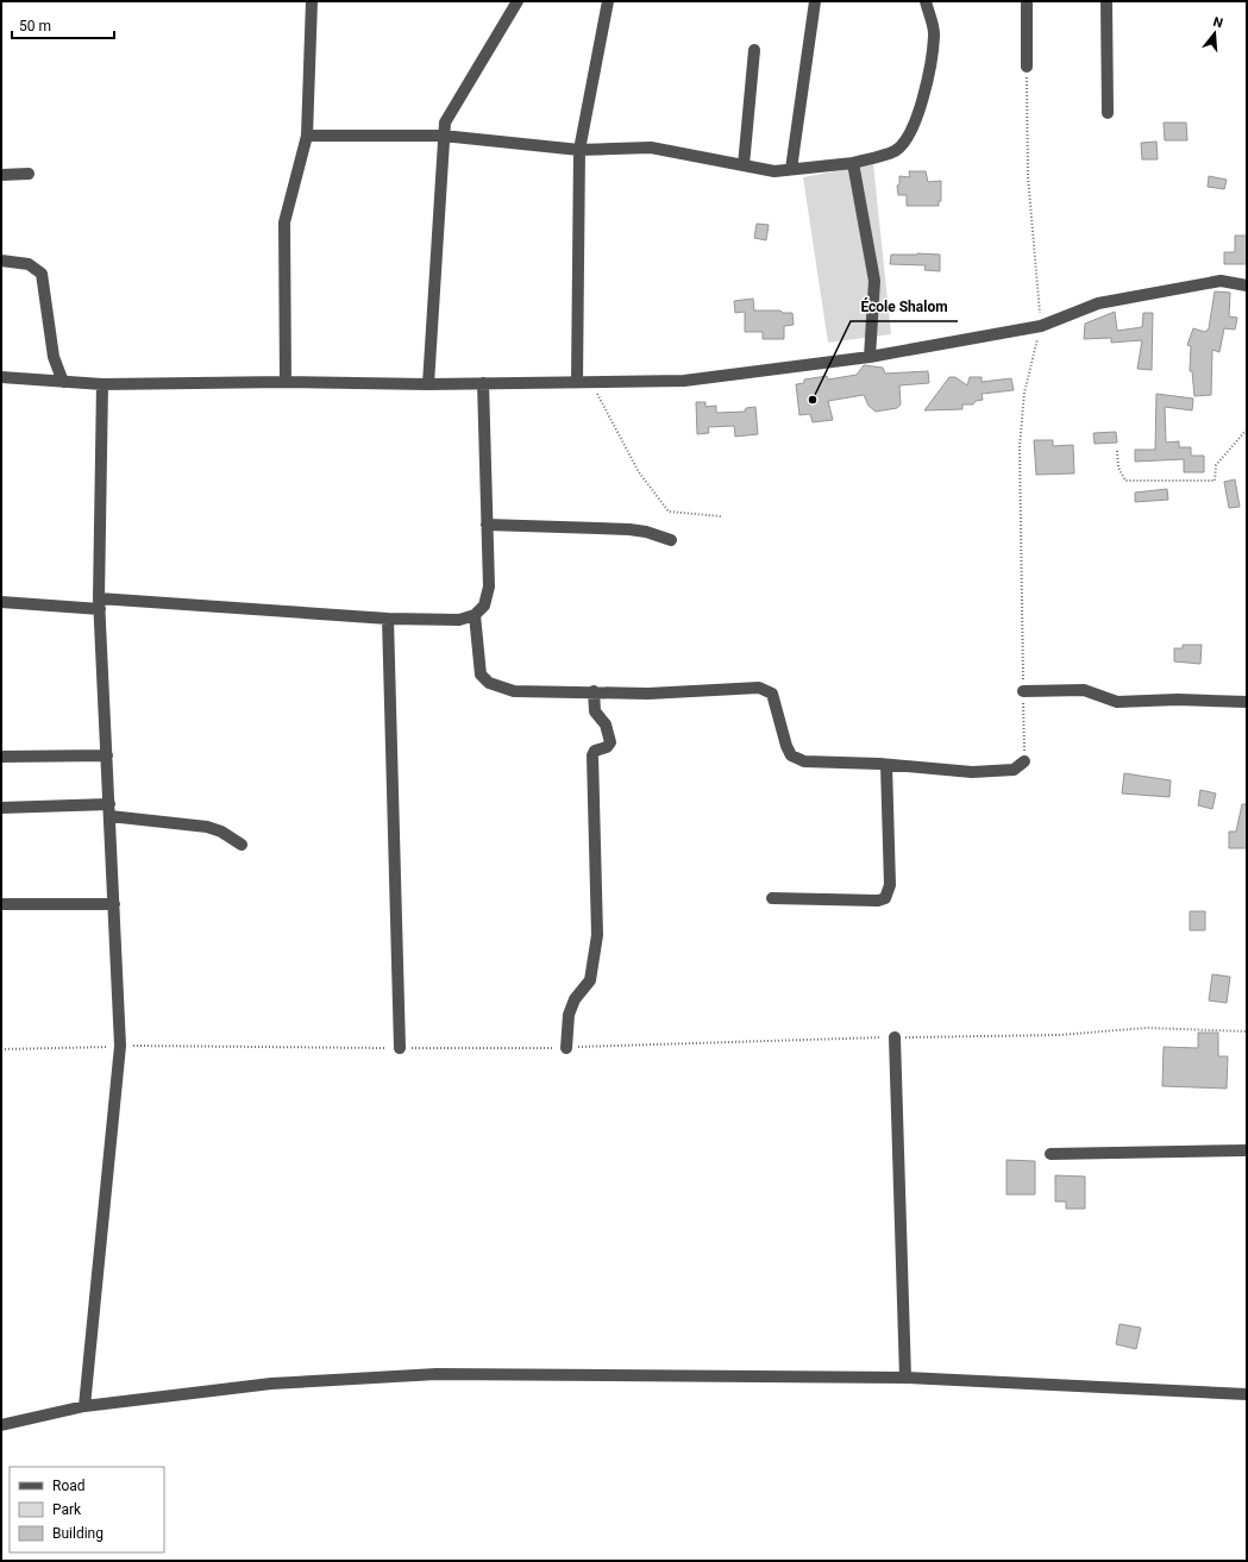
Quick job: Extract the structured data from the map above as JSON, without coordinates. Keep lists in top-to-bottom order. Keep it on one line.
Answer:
{"places":["École Shalom"],"legend":["Road","Park","Building"],"scale_bar":"50 m","north":"top"}
